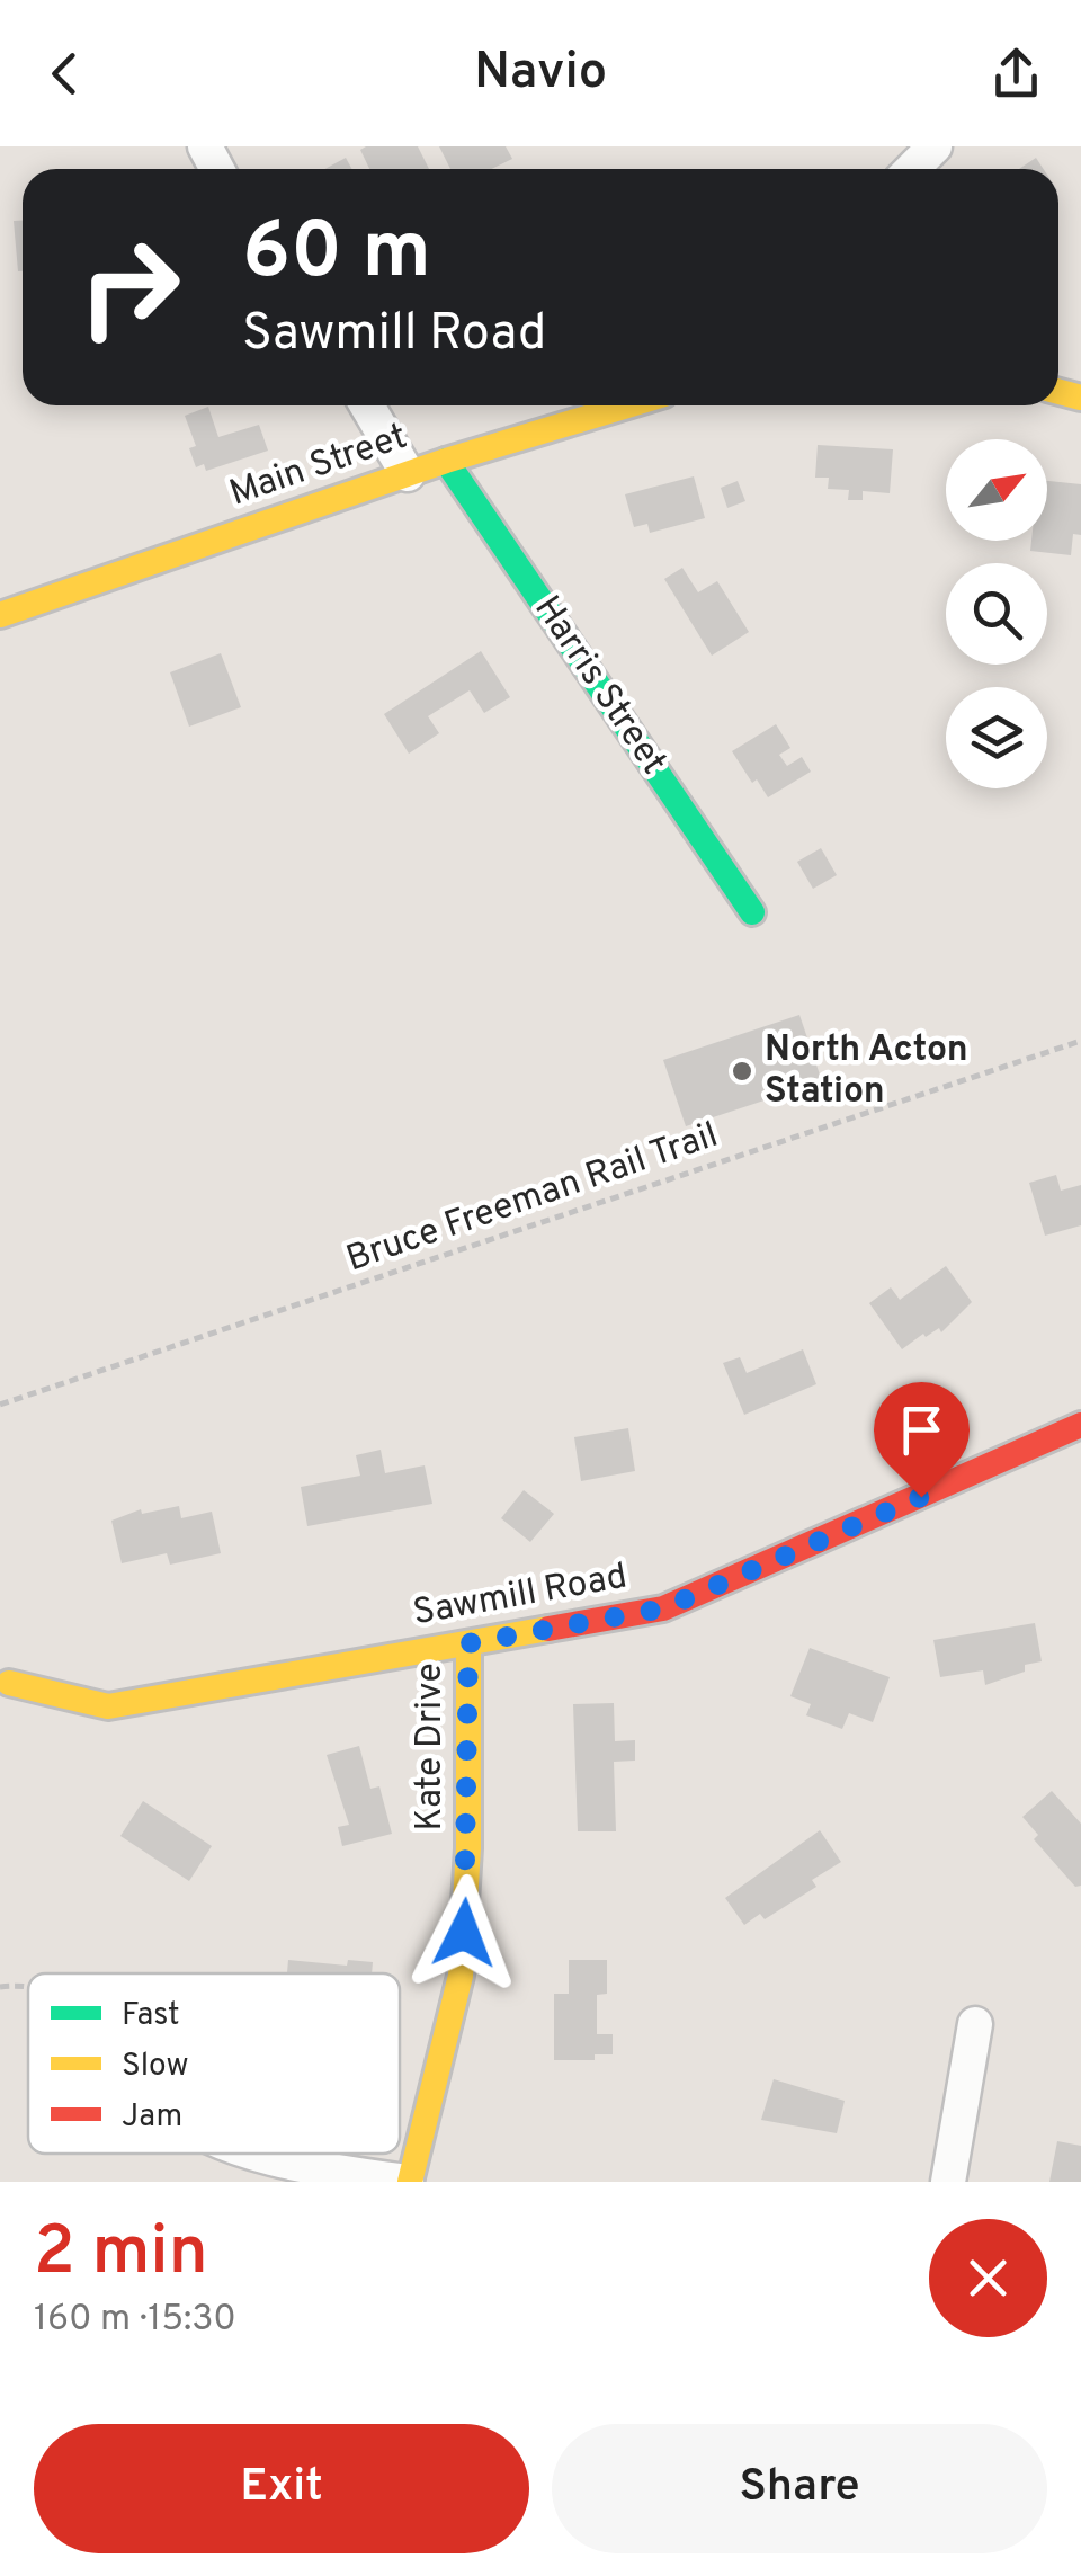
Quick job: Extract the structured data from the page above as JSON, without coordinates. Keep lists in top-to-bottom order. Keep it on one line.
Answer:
{"streets":{"street":["Main Street","Harris Street","Sawmill Road","Kate Drive"],"path":["Bruce Freeman Rail Trail"]},"crossings":[["Main Street","Harris Street"],["Sawmill Road","Kate Drive"]],"places":["North Acton Station"],"legend":["Fast","Slow","Jam"],"north":"top right","page":{"header":"Navio","turn":["60 m","Sawmill Road"],"heading":["2 min","160 m · 15:30"],"buttons":["Exit","Share"]}}
